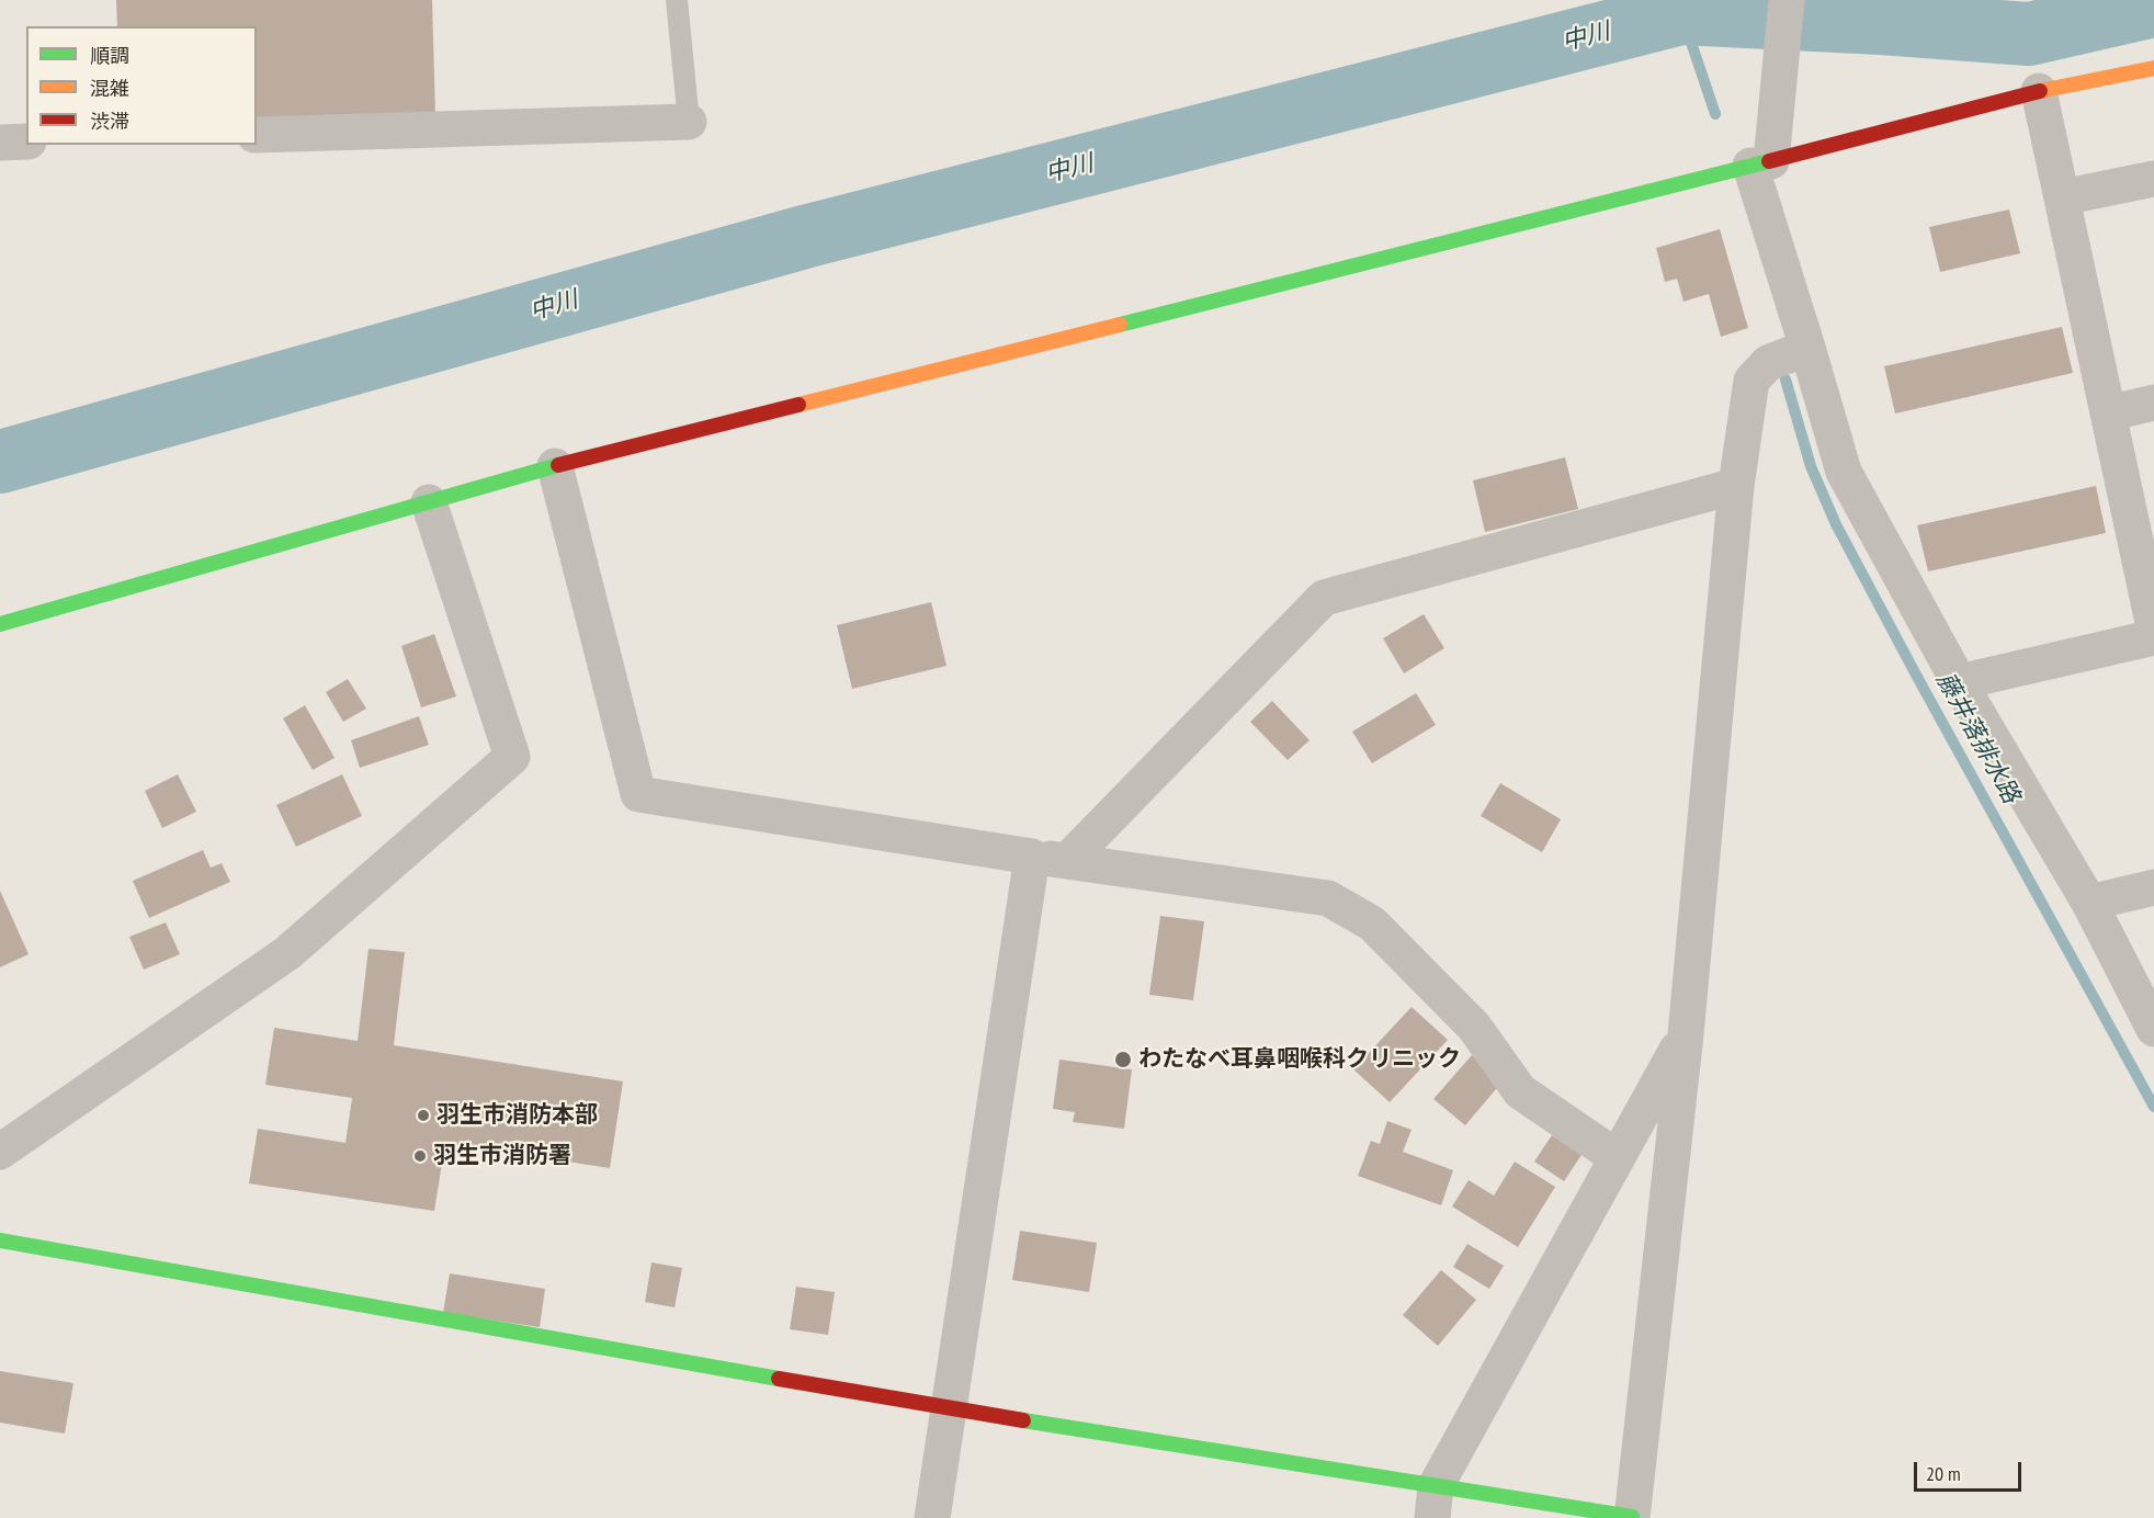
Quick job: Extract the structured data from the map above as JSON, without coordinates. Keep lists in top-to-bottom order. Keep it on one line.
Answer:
{"water":["中川","藤井落排水路"],"places":["わたなべ耳鼻咽喉科クリニック","羽生市消防本部","羽生市消防署"],"legend":["順調","混雑","渋滞"],"scale_bar":"20 m"}
